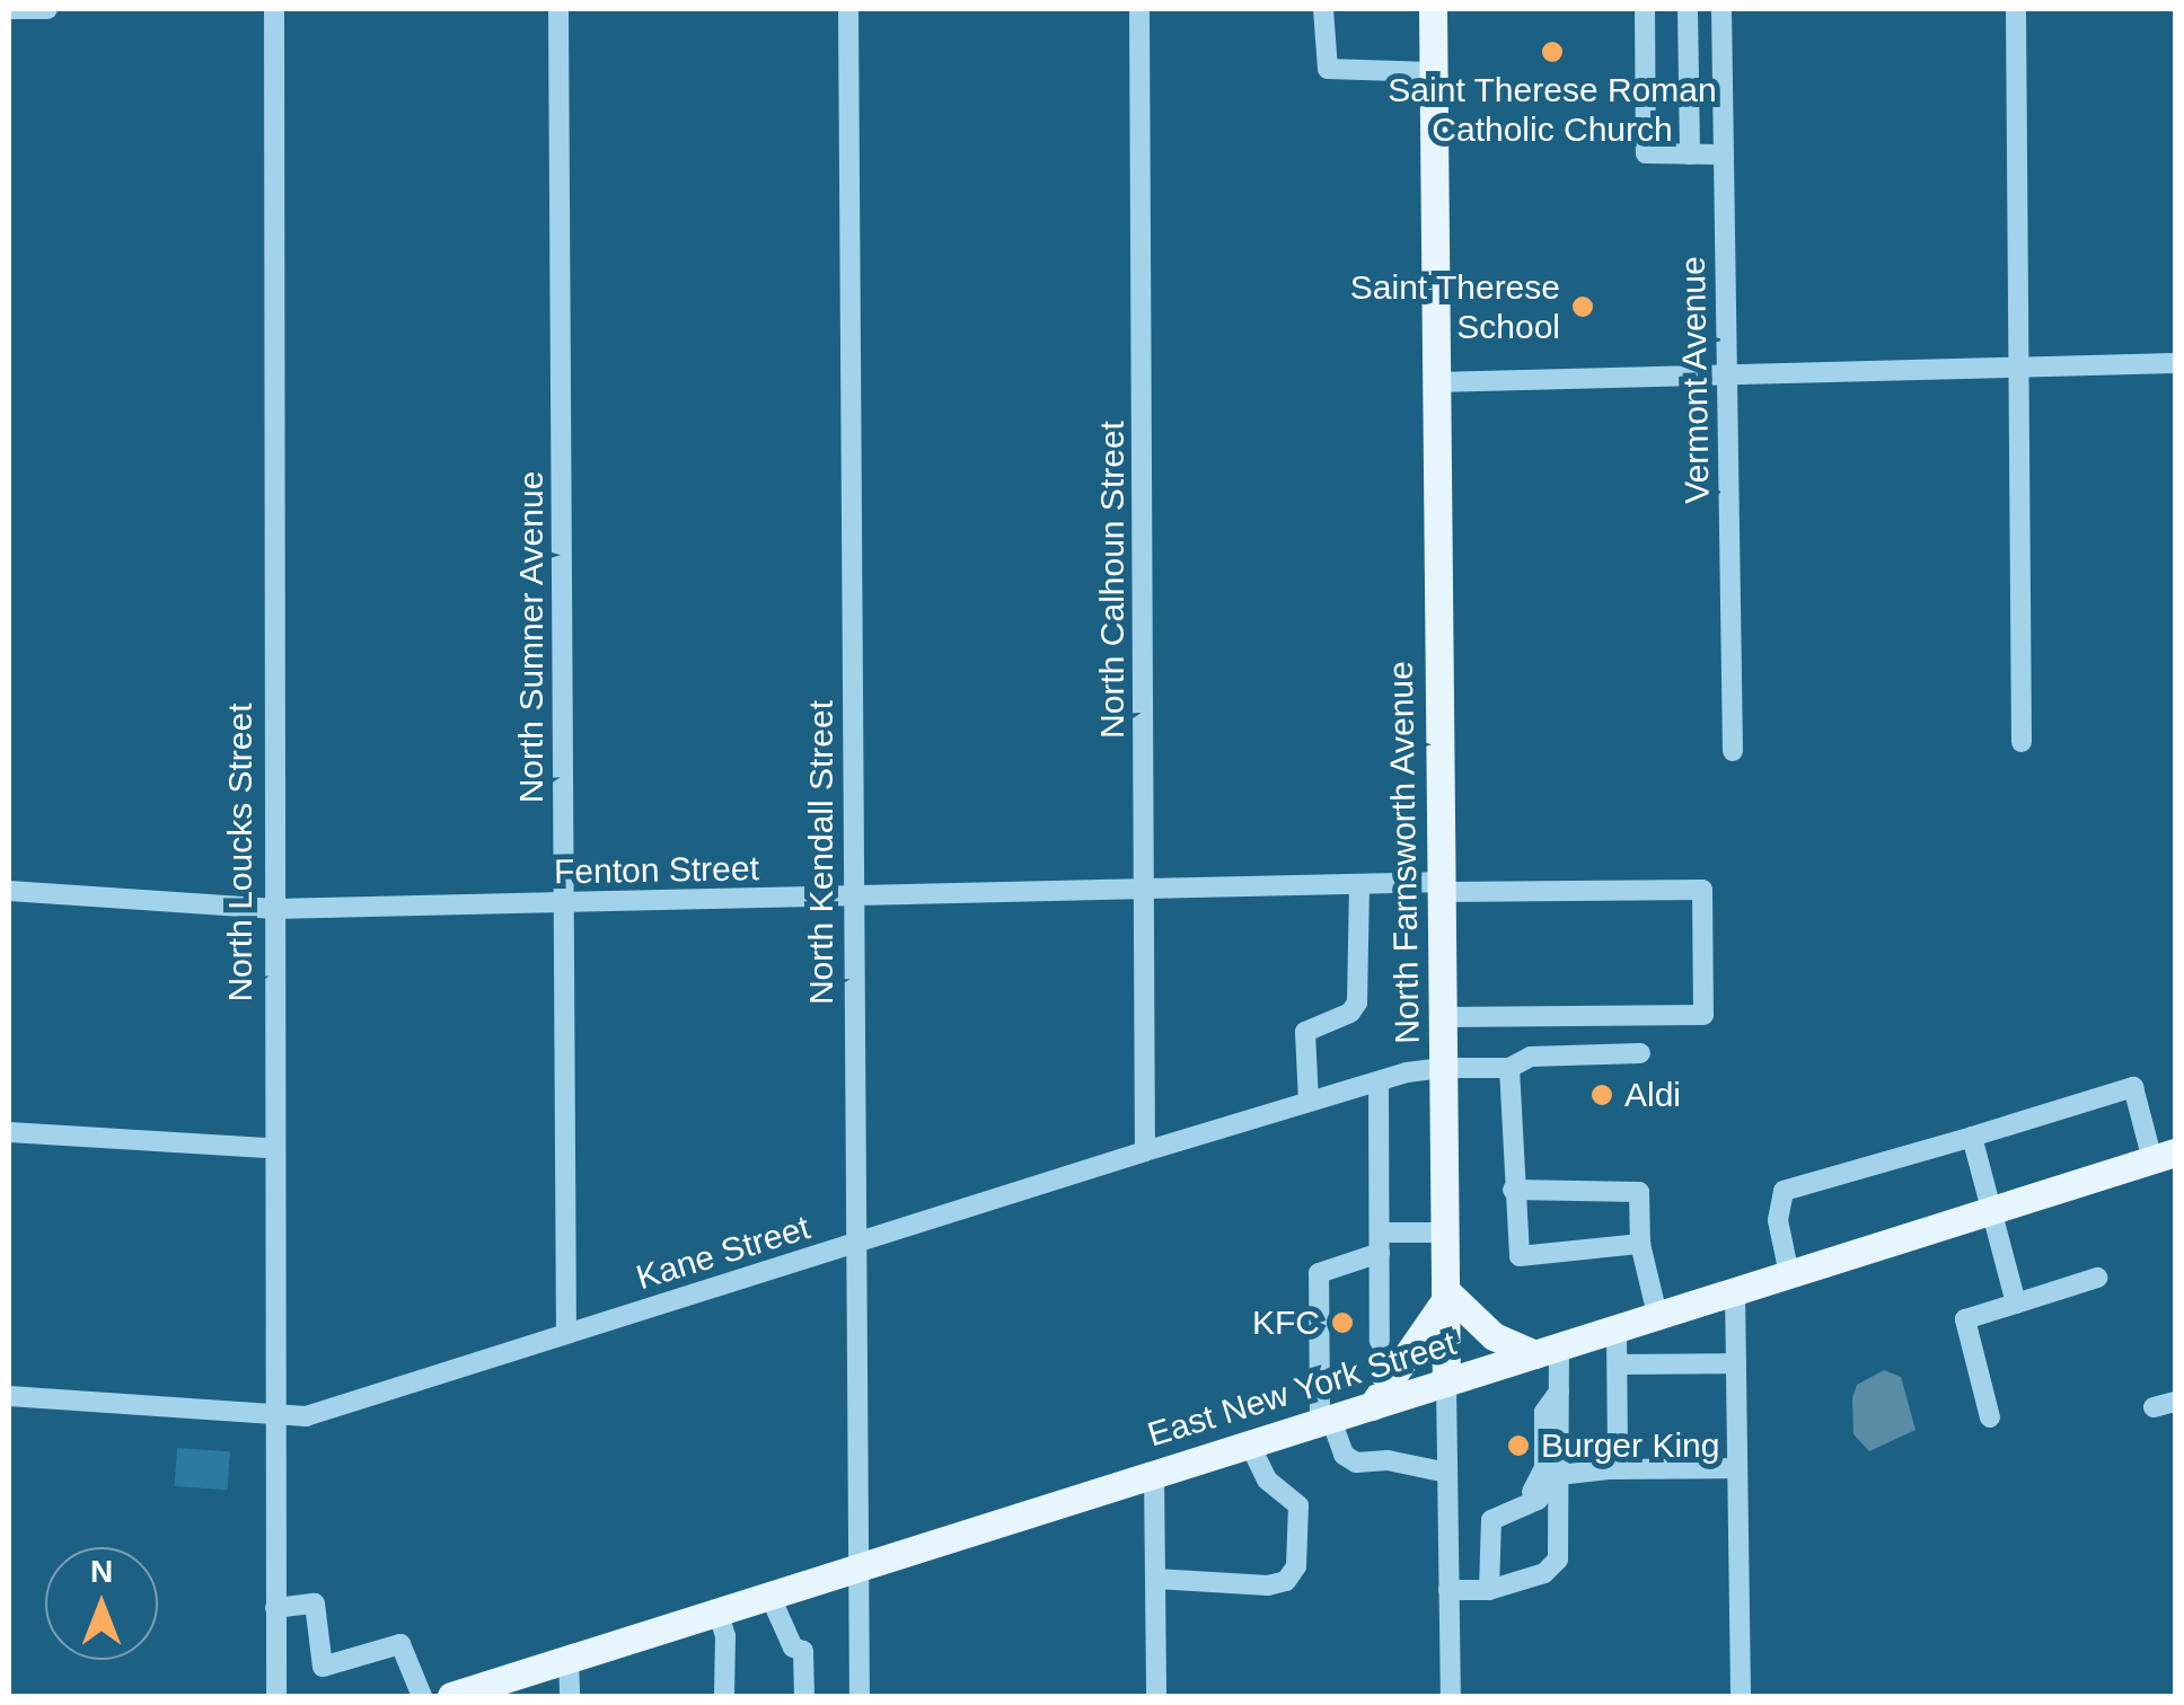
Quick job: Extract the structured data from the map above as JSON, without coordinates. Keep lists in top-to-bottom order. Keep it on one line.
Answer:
{"streets":{"main road":["North Farnsworth Avenue","East New York Street"],"street":["Vermont Avenue","North Calhoun Street","North Sumner Avenue","North Loucks Street","North Kendall Street","Fenton Street","Kane Street"]},"crossings":[["North Calhoun Street","Fenton Street"],["North Calhoun Street","Kane Street"],["North Sumner Avenue","Fenton Street"],["North Sumner Avenue","Kane Street"],["North Loucks Street","Fenton Street"],["North Loucks Street","Kane Street"],["North Kendall Street","Fenton Street"],["North Kendall Street","Kane Street"],["North Kendall Street","East New York Street"],["North Farnsworth Avenue","Fenton Street"],["North Farnsworth Avenue","Kane Street"],["North Farnsworth Avenue","East New York Street"]],"places":["Saint Therese Roman Catholic Church","Saint Therese School","Aldi","KFC","Burger King"],"north":"top"}
